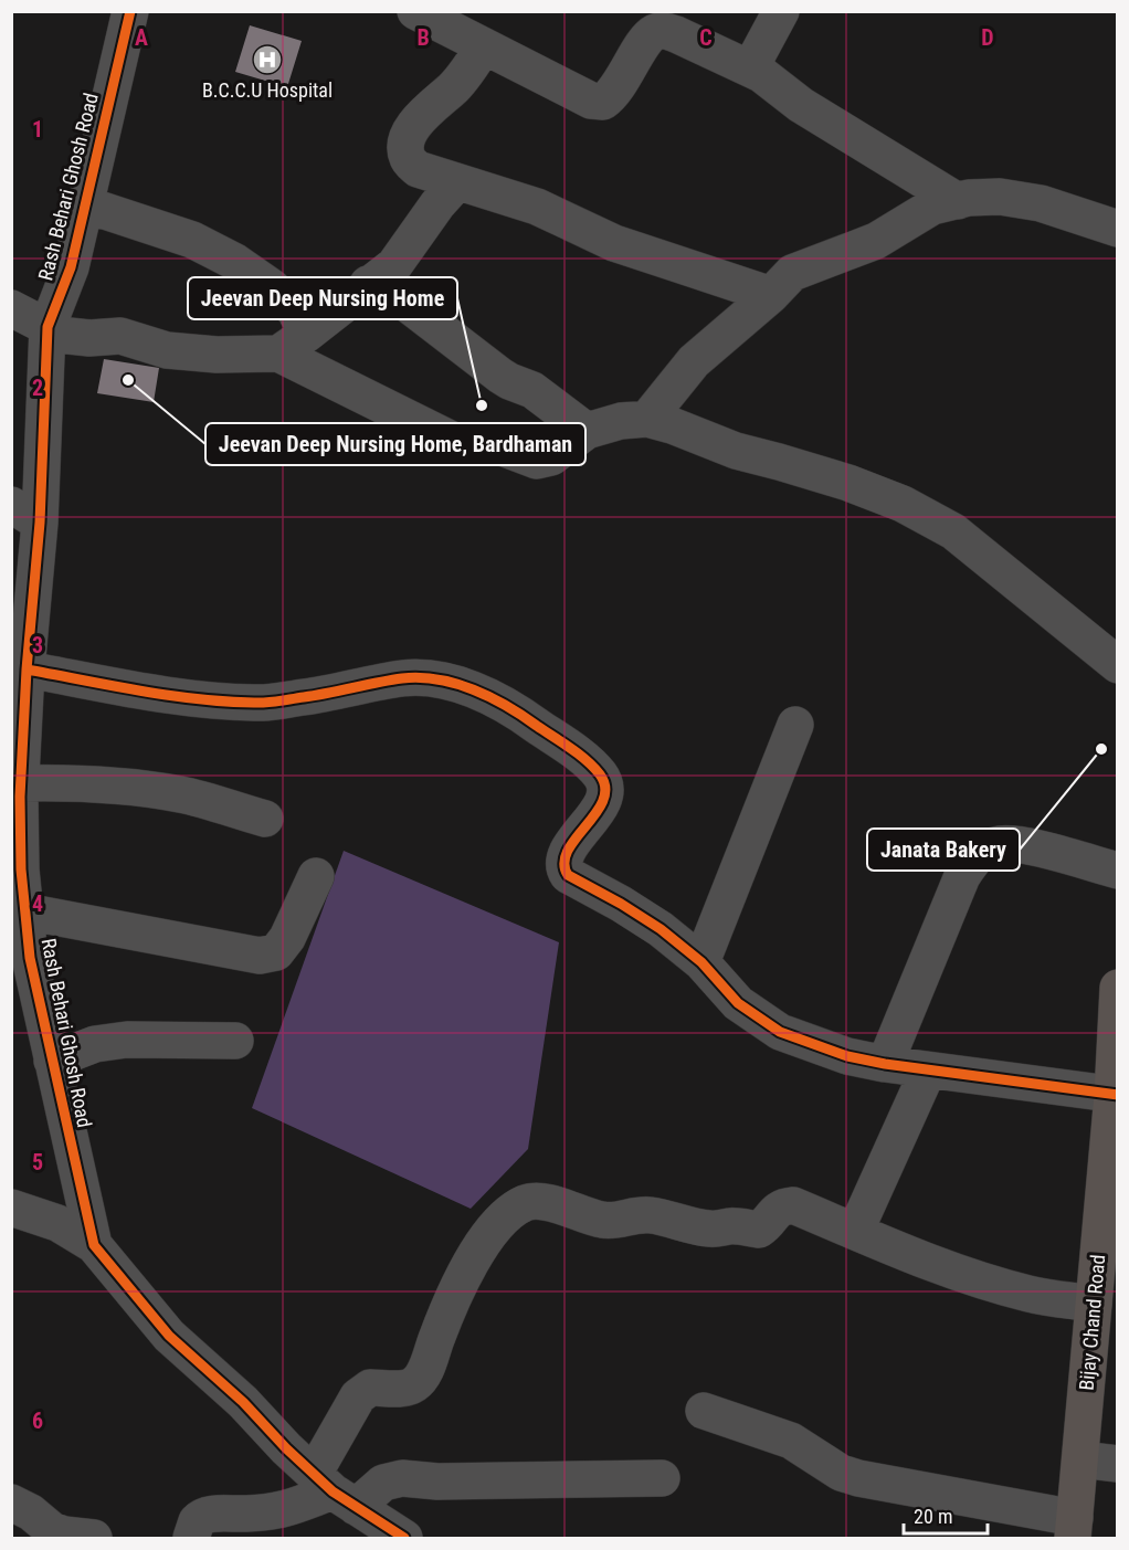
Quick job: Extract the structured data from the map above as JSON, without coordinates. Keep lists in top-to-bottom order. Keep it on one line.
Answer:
{"streets":{"main road":["Bijay Chand Road"],"street":["Rash Behari Ghosh Road"]},"places":{"hospital":["B.C.C.U Hospital"],"other":["Jeevan Deep Nursing Home, Bardhaman","Jeevan Deep Nursing Home","Janata Bakery"]},"scale_bar":"20 m","grid":{"columns":["A","B","C","D"],"rows":["1","2","3","4","5","6"]}}
